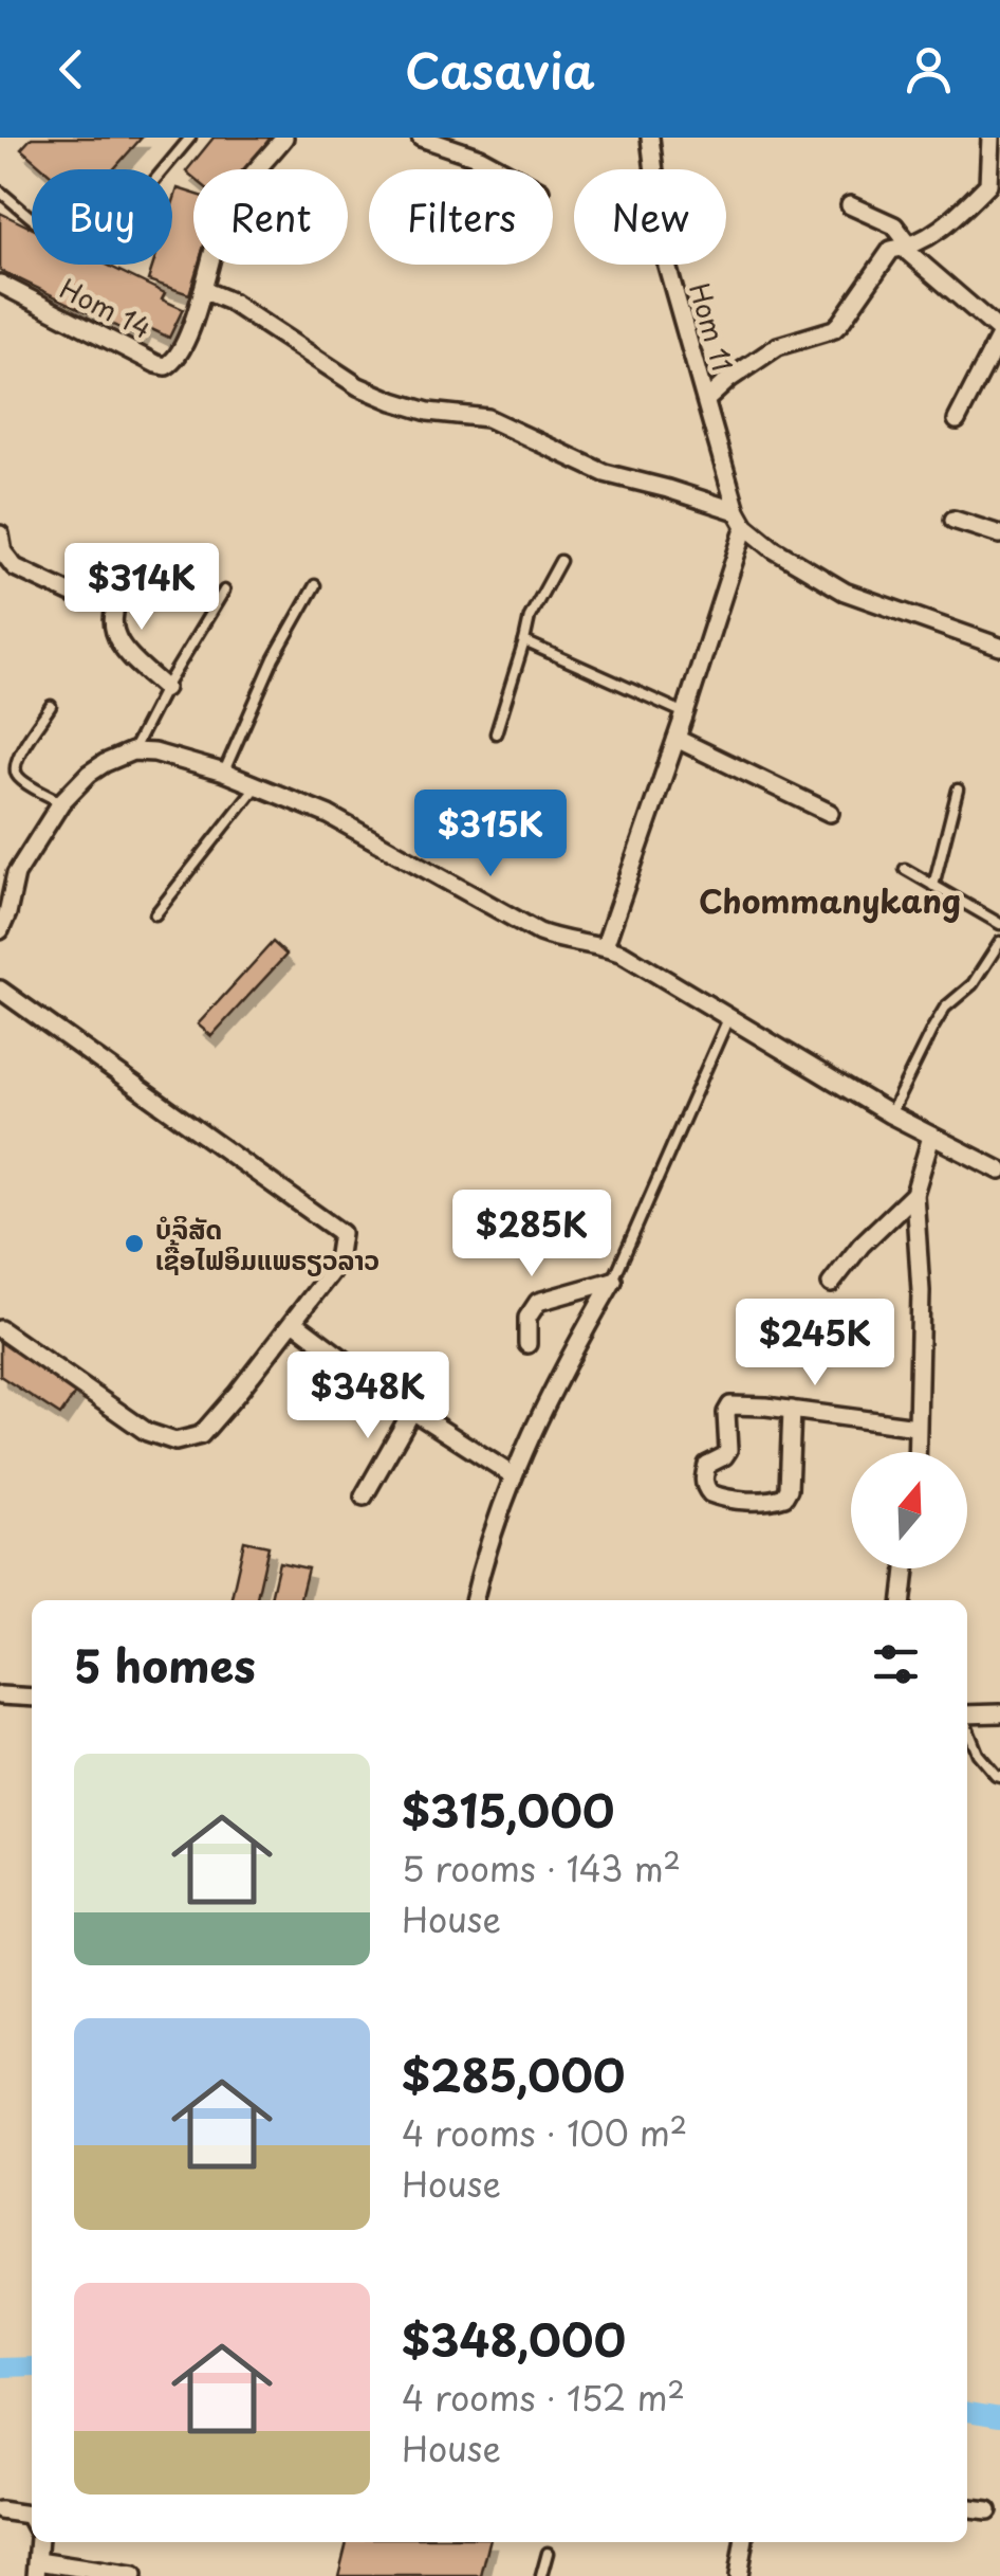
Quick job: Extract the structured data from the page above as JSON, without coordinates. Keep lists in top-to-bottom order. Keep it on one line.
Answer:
{"streets":{"street":["Hom 14","Hom 11"]},"districts":["Chommanykang"],"places":["ບໍລິສັດ ເຊື້ອໄຟອິມແພຣຽວລາວ"],"north":"top","page":{"header":"Casavia","chip":["Buy","Rent","Filters","New"],"price":["$314K","$315K","$285K","$245K","$348K"],"heading":"5 homes","list":[{"name":"$315,000","note":"5 rooms · 143 m² · House"},{"name":"$285,000","note":"4 rooms · 100 m² · House"},{"name":"$348,000","note":"4 rooms · 152 m² · House"}]}}
